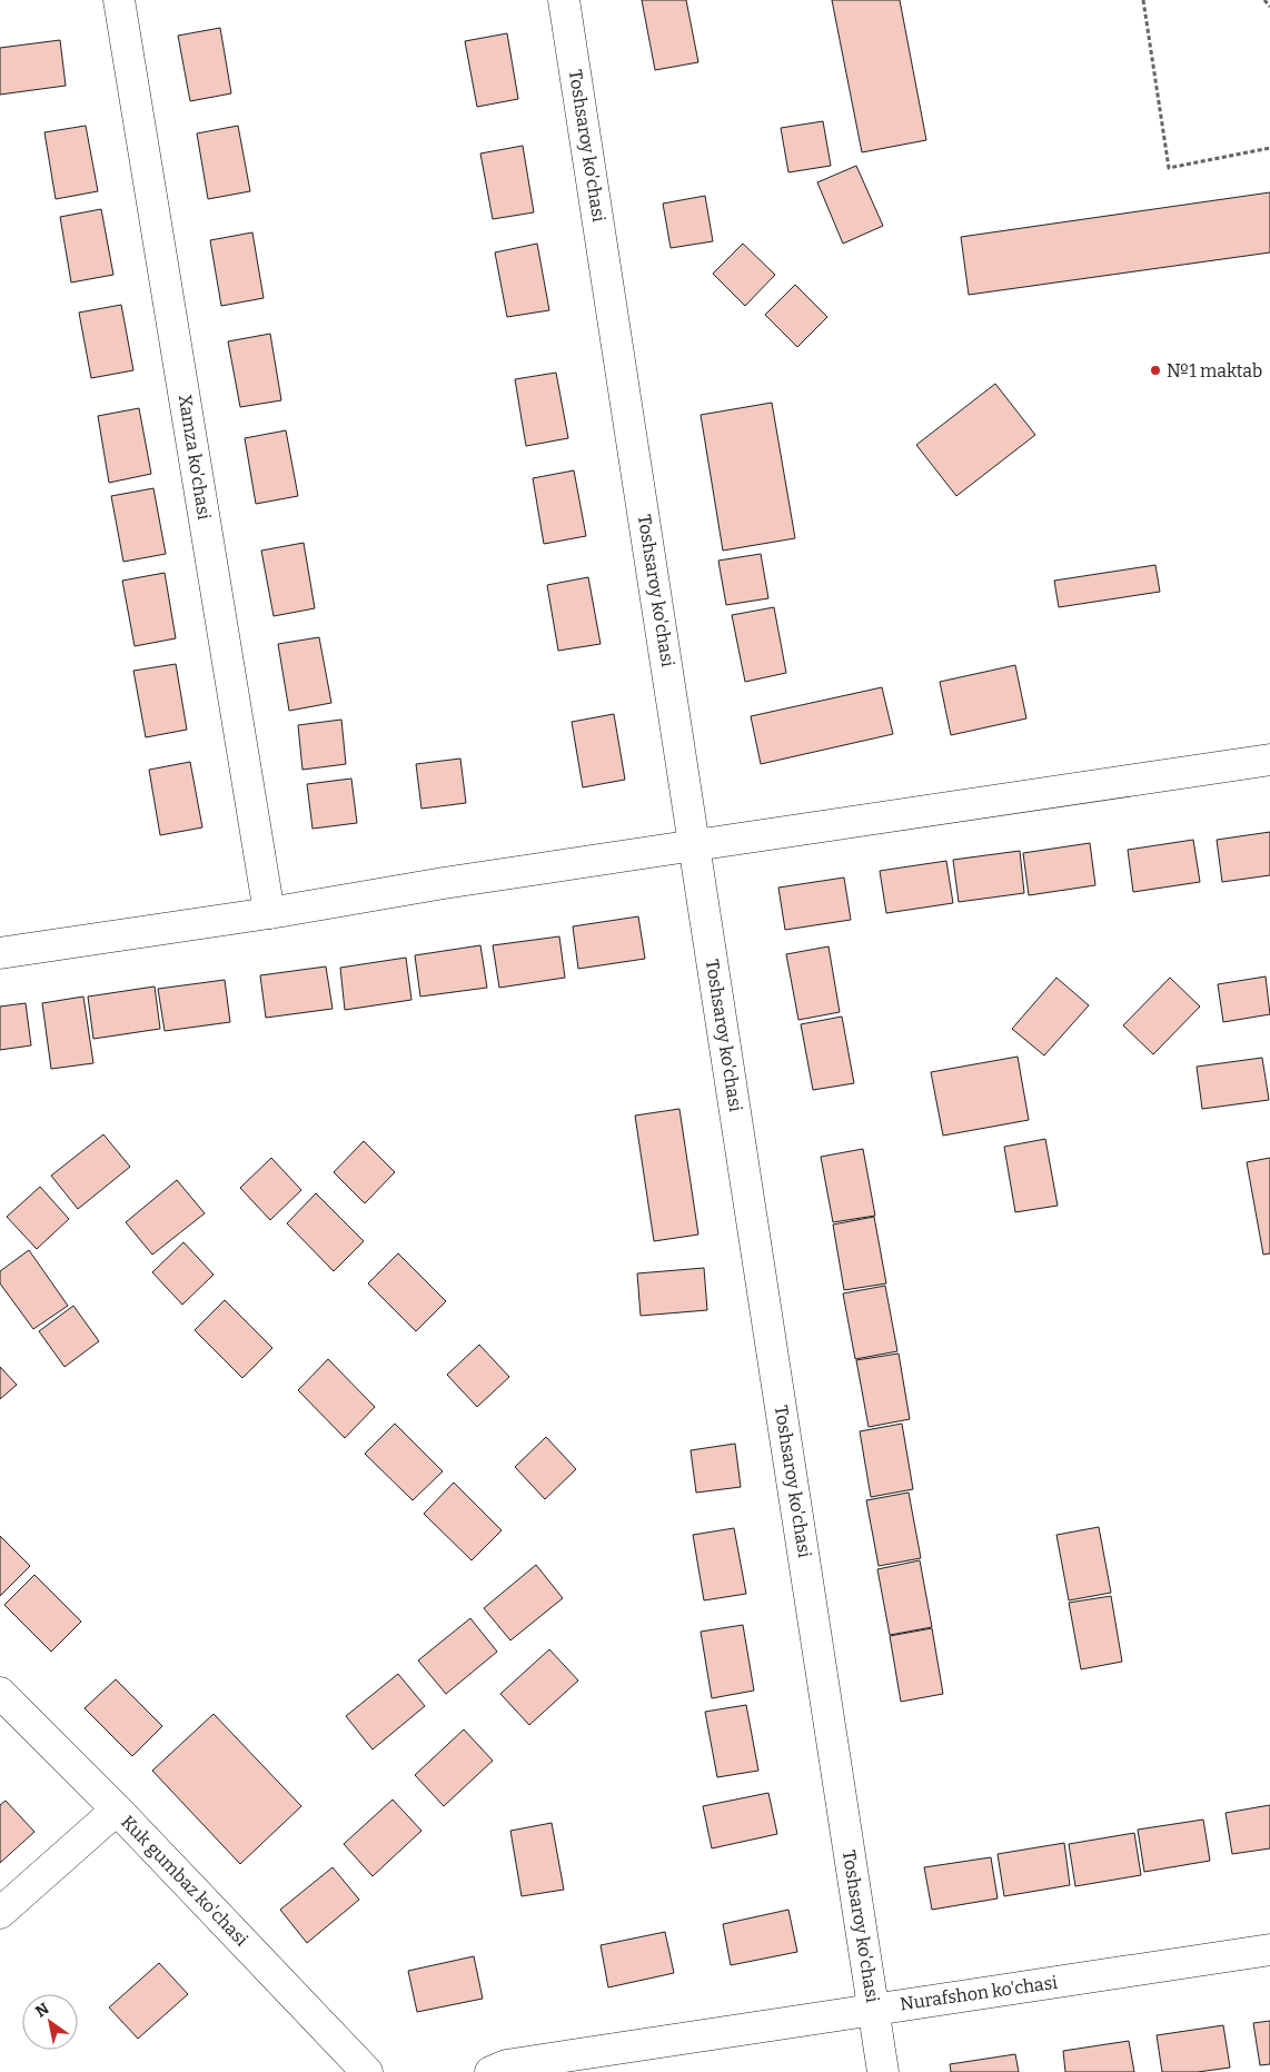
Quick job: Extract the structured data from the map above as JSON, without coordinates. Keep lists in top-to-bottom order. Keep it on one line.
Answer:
{"streets":{"street":["Toshsaroy ko'chasi","Xamza ko'chasi","Kuk gumbaz ko'chasi","Nurafshon ko'chasi"]},"crossings":[["Toshsaroy ko'chasi","Nurafshon ko'chasi"]],"places":["№1 maktab"],"north":"top left"}
